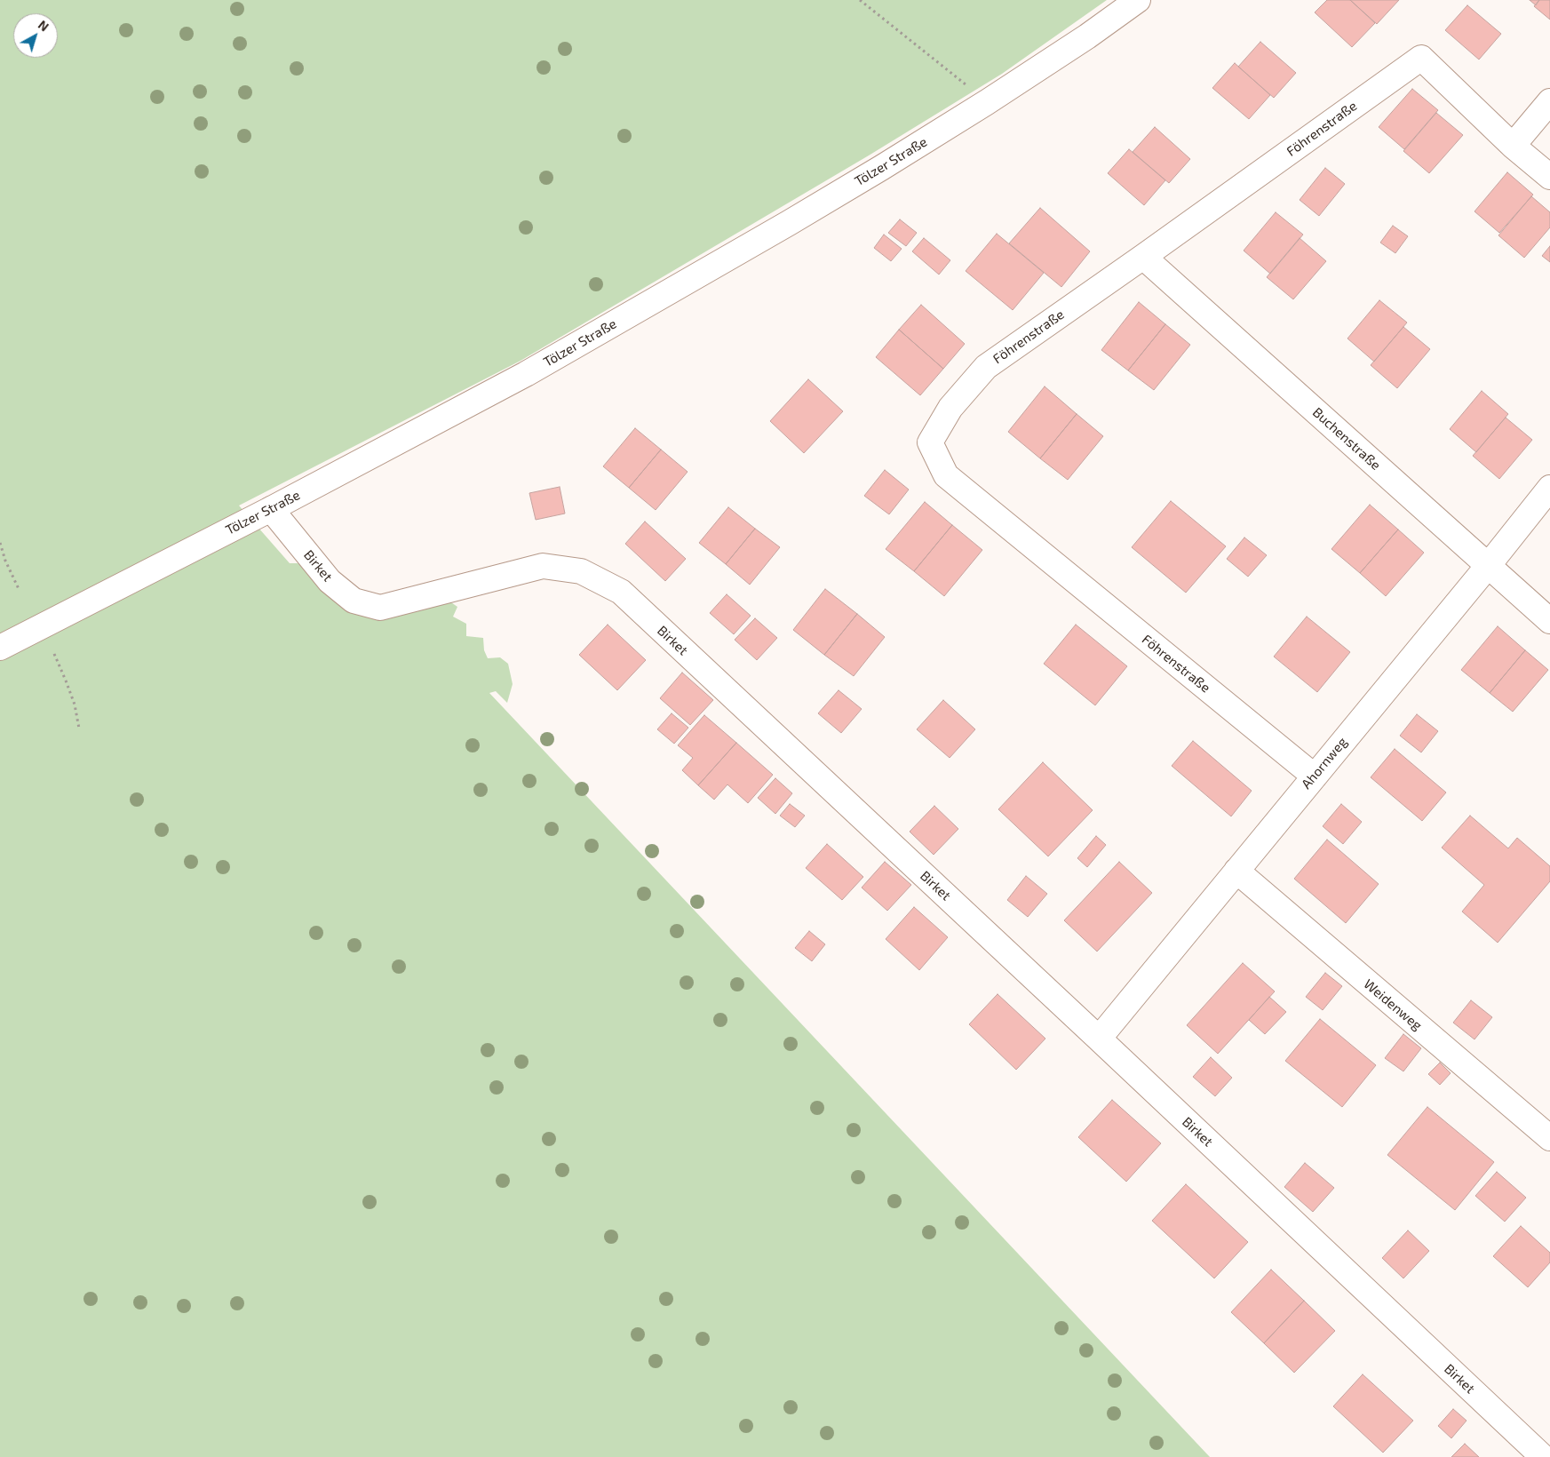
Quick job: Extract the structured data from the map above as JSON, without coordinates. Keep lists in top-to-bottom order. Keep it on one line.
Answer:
{"streets":{"street":["Föhrenstraße","Tölzer Straße","Buchenstraße","Birket","Ahornweg","Weidenweg"]},"crossings":[["Föhrenstraße","Buchenstraße"],["Föhrenstraße","Ahornweg"],["Tölzer Straße","Birket"],["Buchenstraße","Ahornweg"],["Birket","Ahornweg"],["Ahornweg","Weidenweg"]],"north":"top right"}
